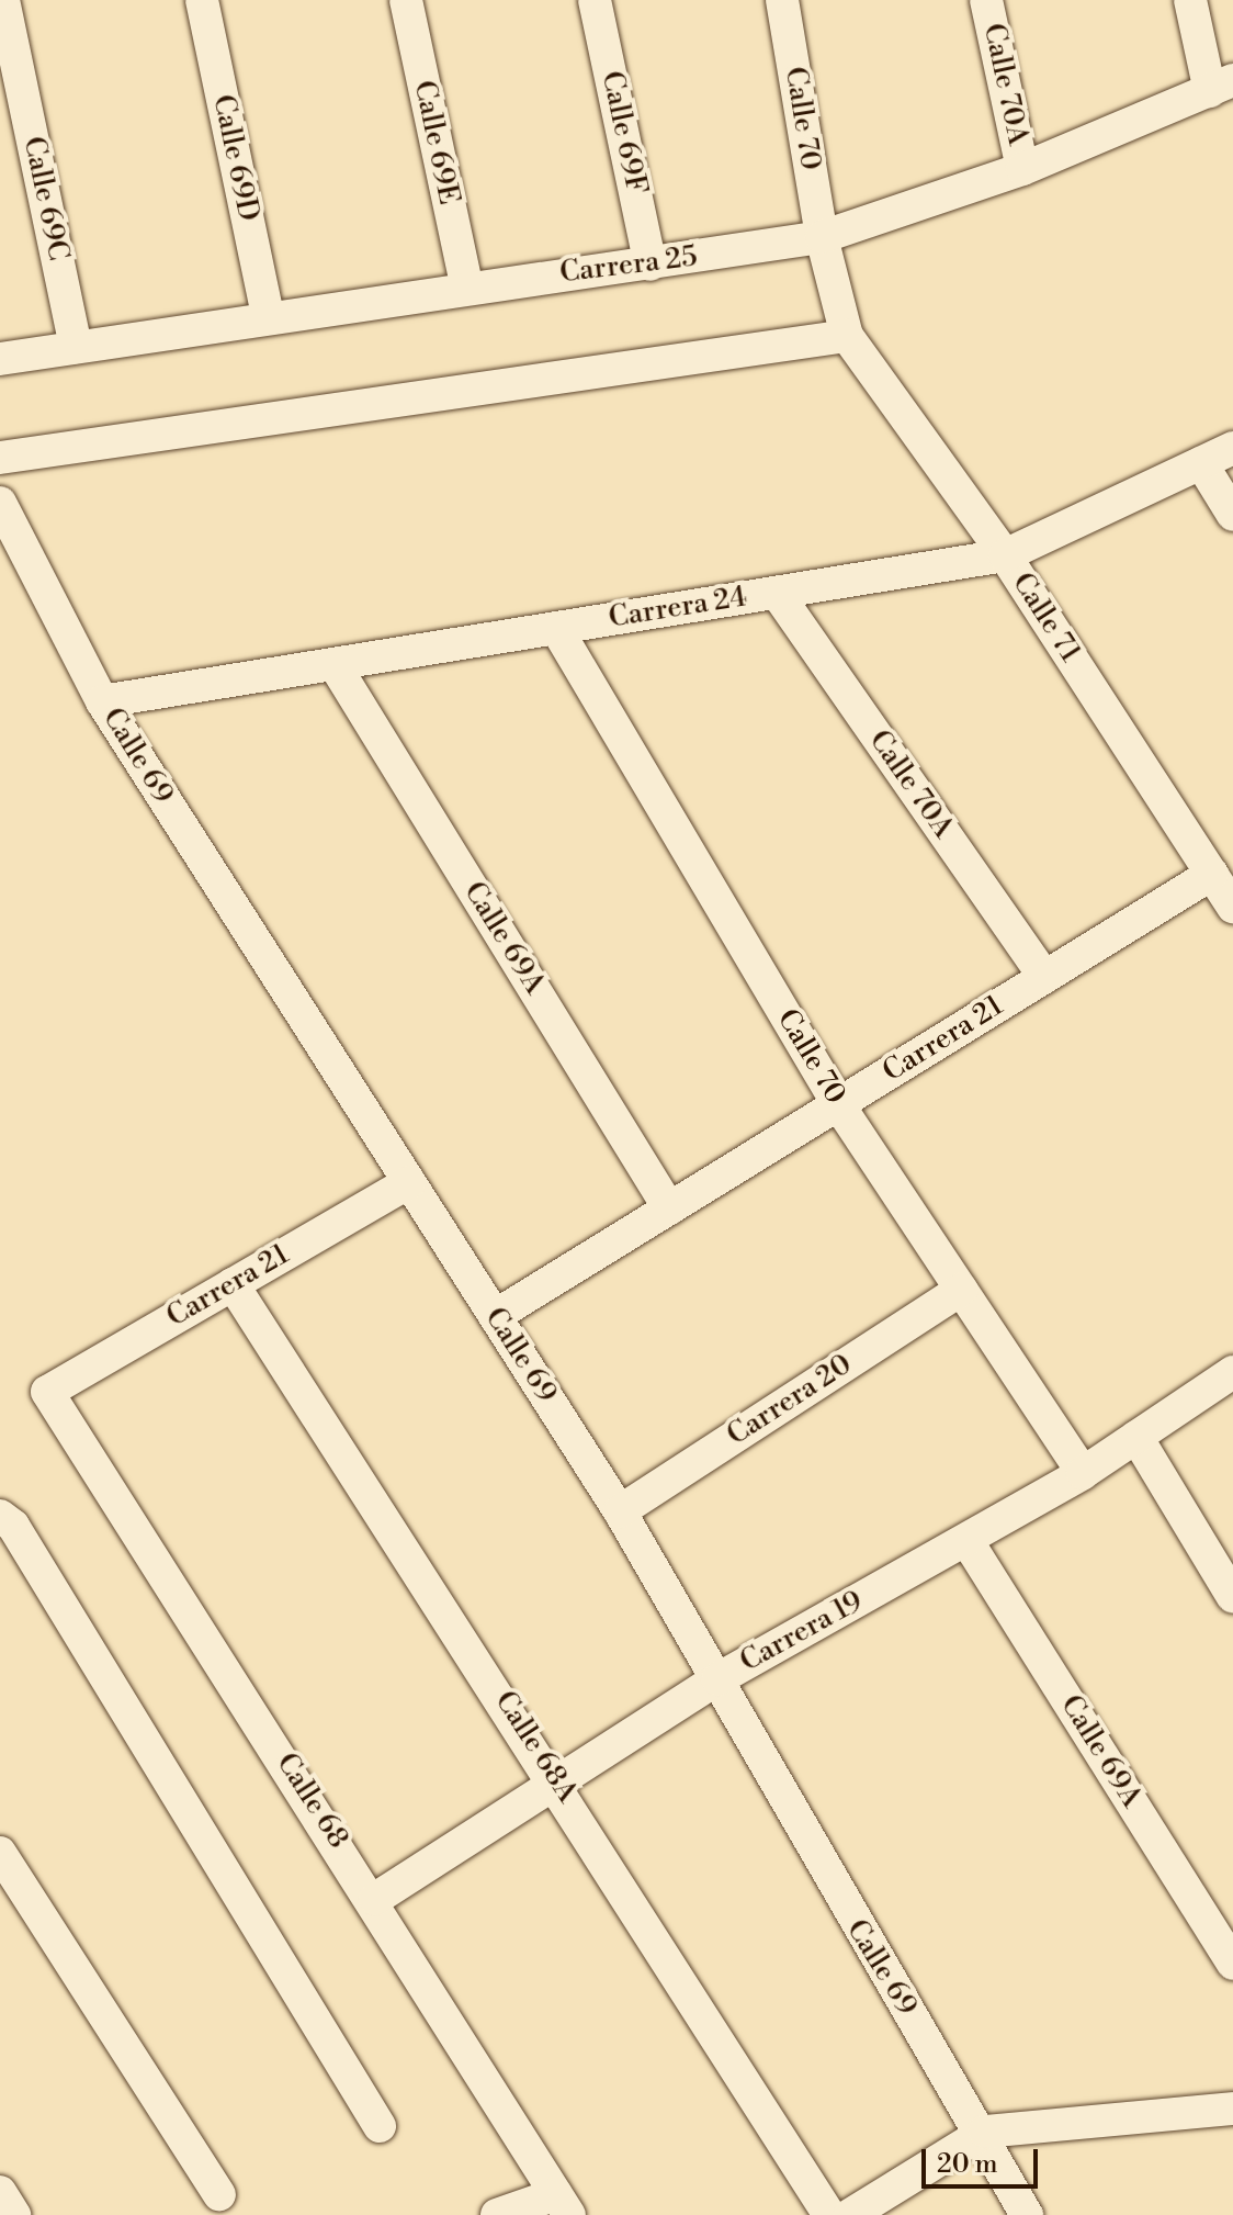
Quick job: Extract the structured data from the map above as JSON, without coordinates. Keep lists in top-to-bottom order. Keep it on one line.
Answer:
{"streets":{"street":["Calle 70A","Calle 70","Calle 69F","Calle 69E","Calle 69D","Calle 69C","Carrera 25","Carrera 24","Calle 71","Calle 69","Calle 69A","Carrera 21","Carrera 20","Carrera 19","Calle 68A","Calle 68"]},"crossings":[["Calle 70A","Carrera 25"],["Calle 70A","Carrera 24"],["Calle 70A","Carrera 21"],["Calle 70","Carrera 25"],["Calle 70","Carrera 24"],["Calle 70","Calle 71"],["Calle 70","Carrera 21"],["Calle 70","Carrera 20"],["Calle 70","Carrera 19"],["Calle 69F","Carrera 25"],["Calle 69E","Carrera 25"],["Calle 69D","Carrera 25"],["Calle 69C","Carrera 25"],["Carrera 24","Calle 71"],["Carrera 24","Calle 69"],["Carrera 24","Calle 69A"],["Calle 71","Carrera 21"],["Calle 69","Carrera 21"],["Calle 69","Carrera 20"],["Calle 69","Carrera 19"],["Calle 69A","Carrera 21"],["Calle 69A","Carrera 19"],["Carrera 21","Calle 68A"],["Carrera 21","Calle 68"],["Carrera 19","Calle 68A"],["Carrera 19","Calle 68"]],"scale_bar":"20 m"}
